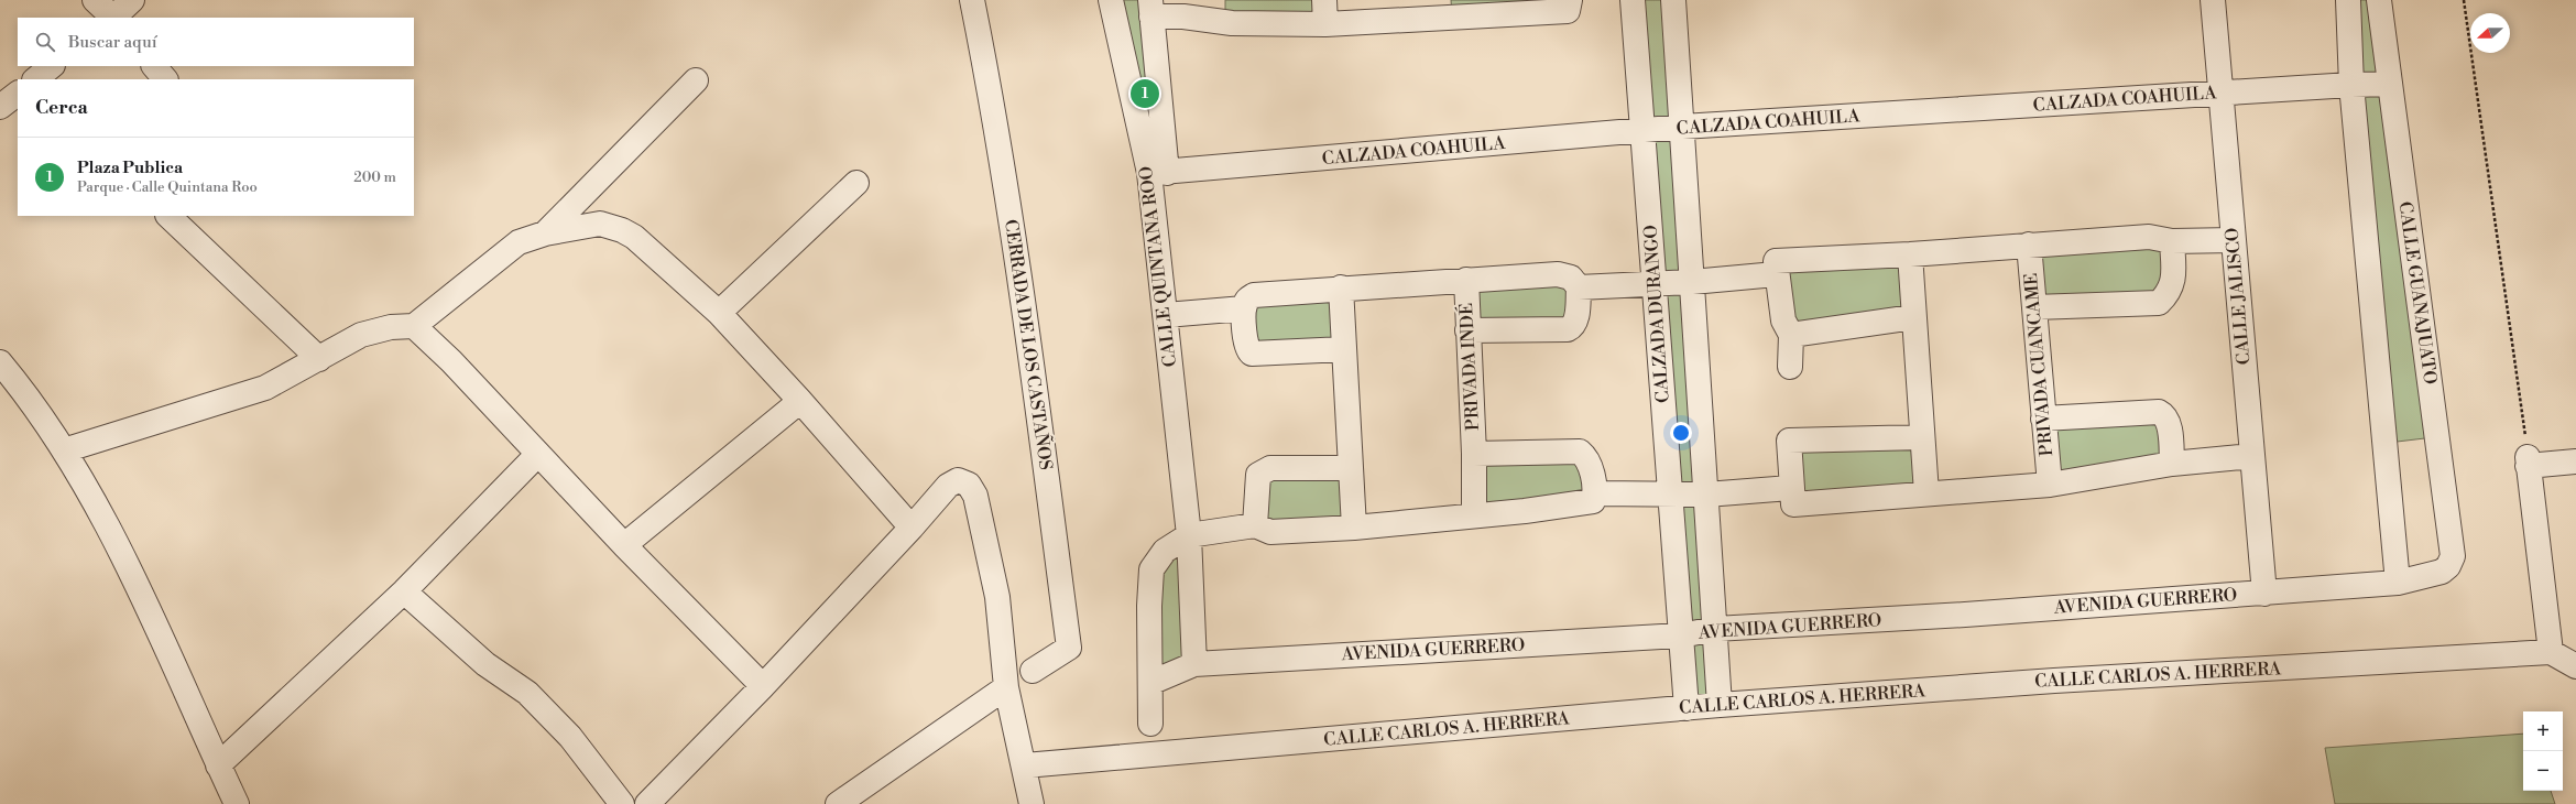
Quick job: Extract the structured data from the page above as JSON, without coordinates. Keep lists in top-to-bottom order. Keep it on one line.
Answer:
{"streets":{"street":["CALZADA COAHUILA","CALLE QUINTANA ROO","CALLE GUANAJUATO","CALLE JALISCO","CALZADA DURANGO","CERRADA DE LOS CASTAÑOS","PRIVADA CUANCAME","PRIVADA INDÉ","AVENIDA GUERRERO","CALLE CARLOS A. HERRERA"]},"crossings":[["CALZADA COAHUILA","CALLE QUINTANA ROO"],["CALZADA COAHUILA","CALLE GUANAJUATO"],["CALZADA COAHUILA","CALLE JALISCO"],["CALZADA COAHUILA","CALZADA DURANGO"],["CALLE QUINTANA ROO","AVENIDA GUERRERO"],["CALLE GUANAJUATO","AVENIDA GUERRERO"],["CALLE JALISCO","AVENIDA GUERRERO"],["CALZADA DURANGO","AVENIDA GUERRERO"],["CALZADA DURANGO","CALLE CARLOS A. HERRERA"]],"north":"left","page":{"search":"Buscar aquí","pins":"1","heading":"Cerca","list":[{"mark":"1","name":"Plaza Publica","note":"Parque · Calle Quintana Roo","value":"200 m"}],"map_buttons":["+","−"]}}
